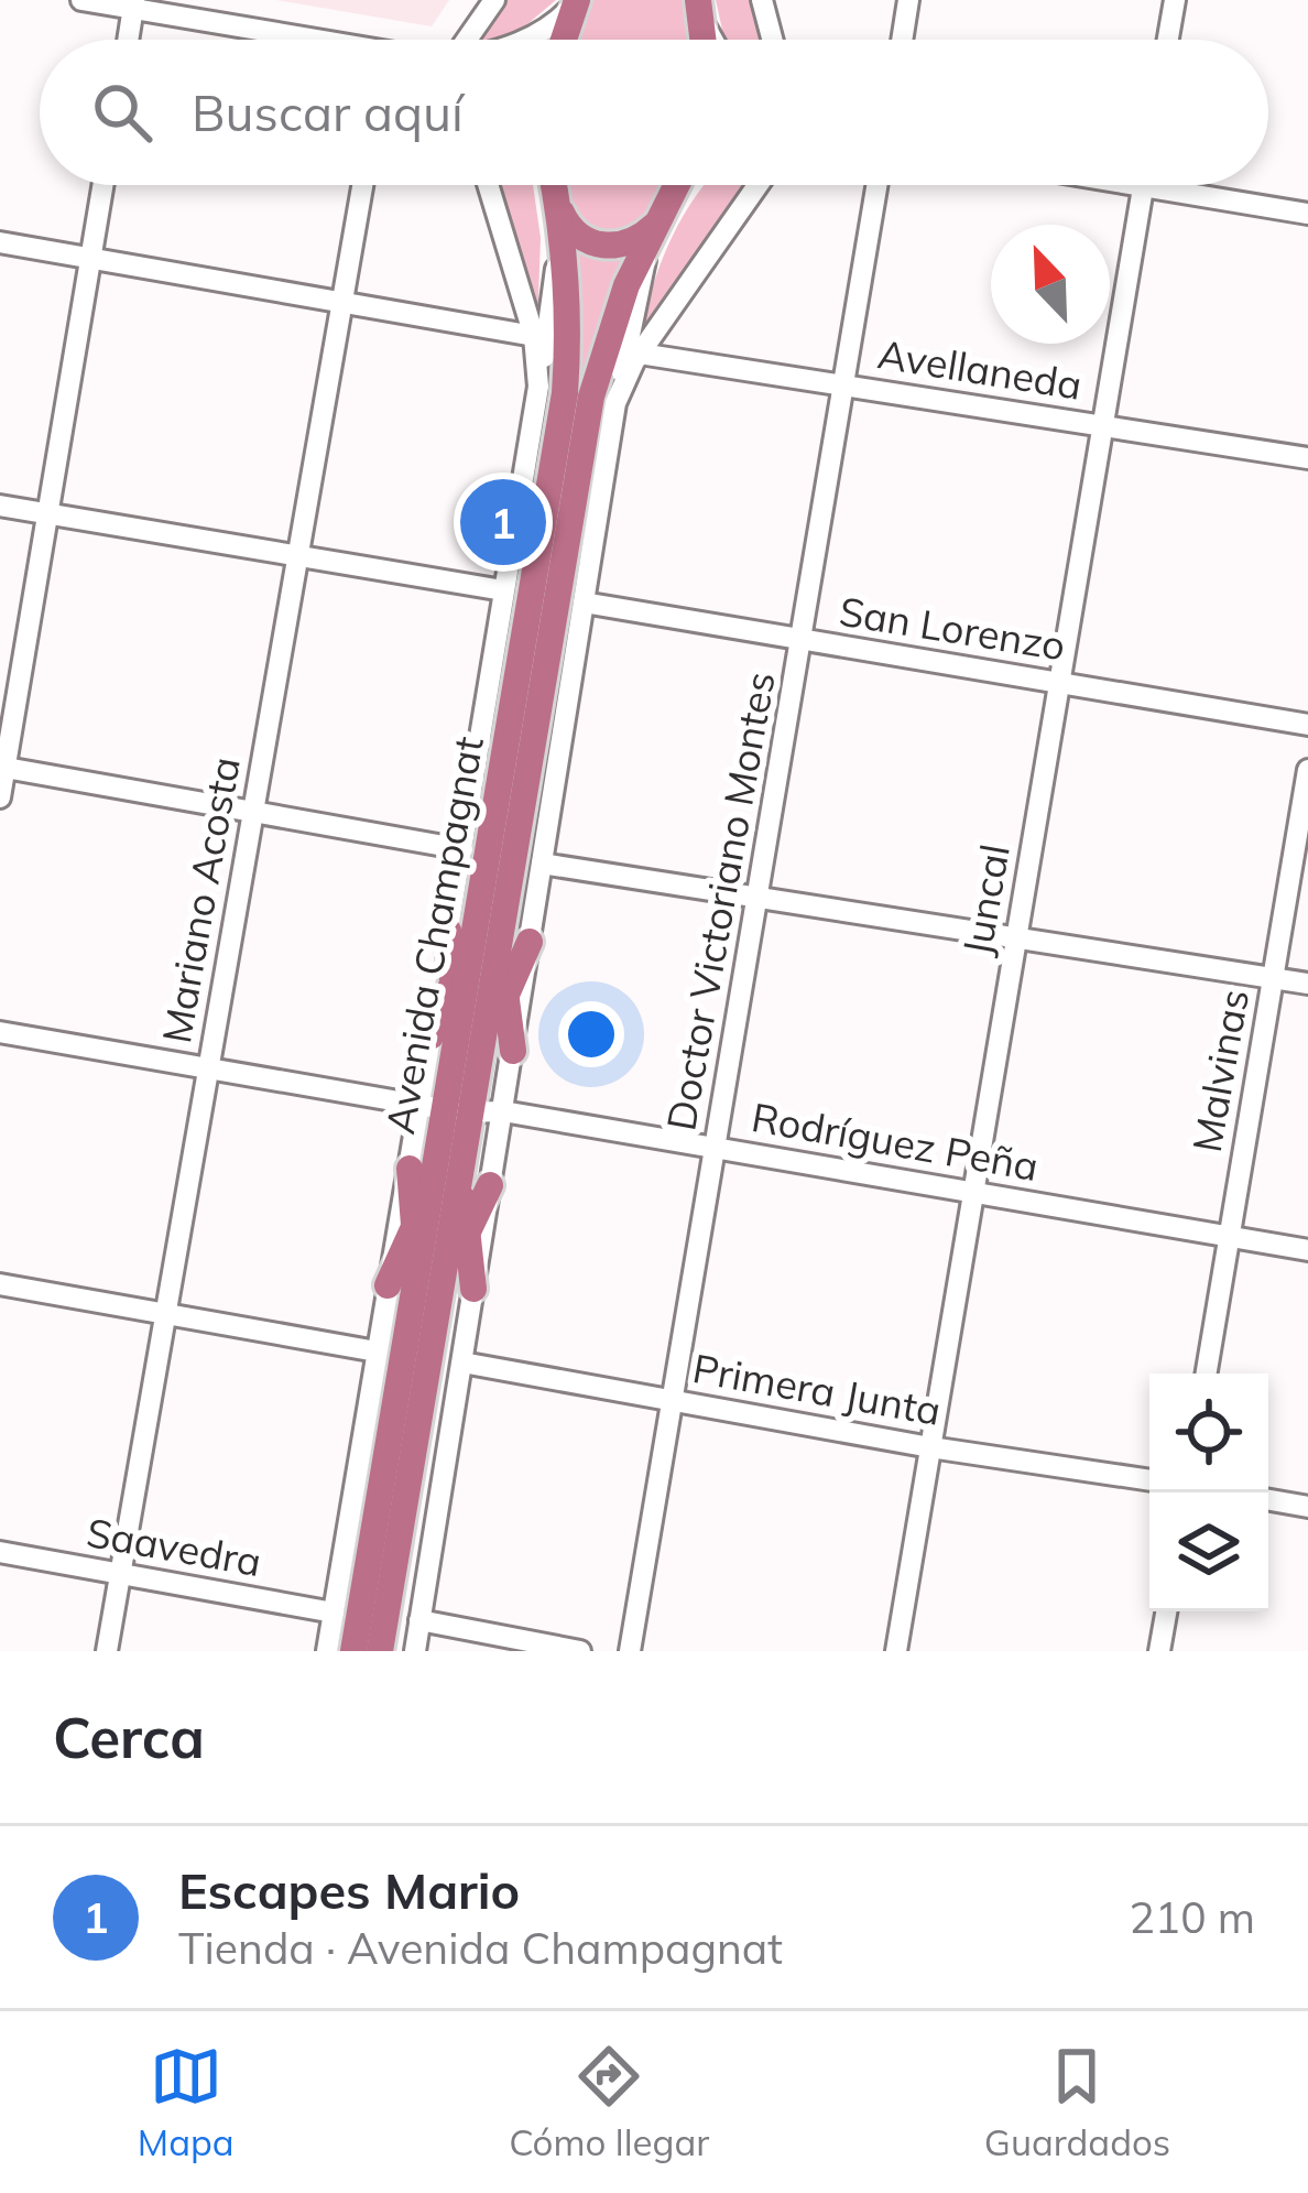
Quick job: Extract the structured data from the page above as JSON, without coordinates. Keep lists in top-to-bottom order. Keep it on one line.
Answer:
{"streets":{"highway":["Avenida Champagnat"],"street":["Avellaneda","San Lorenzo","Mariano Acosta","Juncal","Doctor Victoriano Montes","Malvinas","Rodríguez Peña","Primera Junta","Saavedra"]},"crossings":[["Avellaneda","Juncal"],["Avellaneda","Doctor Victoriano Montes"],["Avellaneda","Avenida Champagnat"],["San Lorenzo","Juncal"],["San Lorenzo","Doctor Victoriano Montes"],["San Lorenzo","Avenida Champagnat"],["Mariano Acosta","Rodríguez Peña"],["Mariano Acosta","Saavedra"],["Juncal","Rodríguez Peña"],["Juncal","Primera Junta"],["Doctor Victoriano Montes","Rodríguez Peña"],["Doctor Victoriano Montes","Primera Junta"],["Avenida Champagnat","Rodríguez Peña"],["Avenida Champagnat","Primera Junta"],["Avenida Champagnat","Saavedra"],["Malvinas","Rodríguez Peña"]],"north":"top left","page":{"search":"Buscar aquí","pins":"1","heading":"Cerca","list":[{"mark":"1","name":"Escapes Mario","note":"Tienda · Avenida Champagnat","value":"210 m"}],"nav":["Mapa","Cómo llegar","Guardados"]}}
